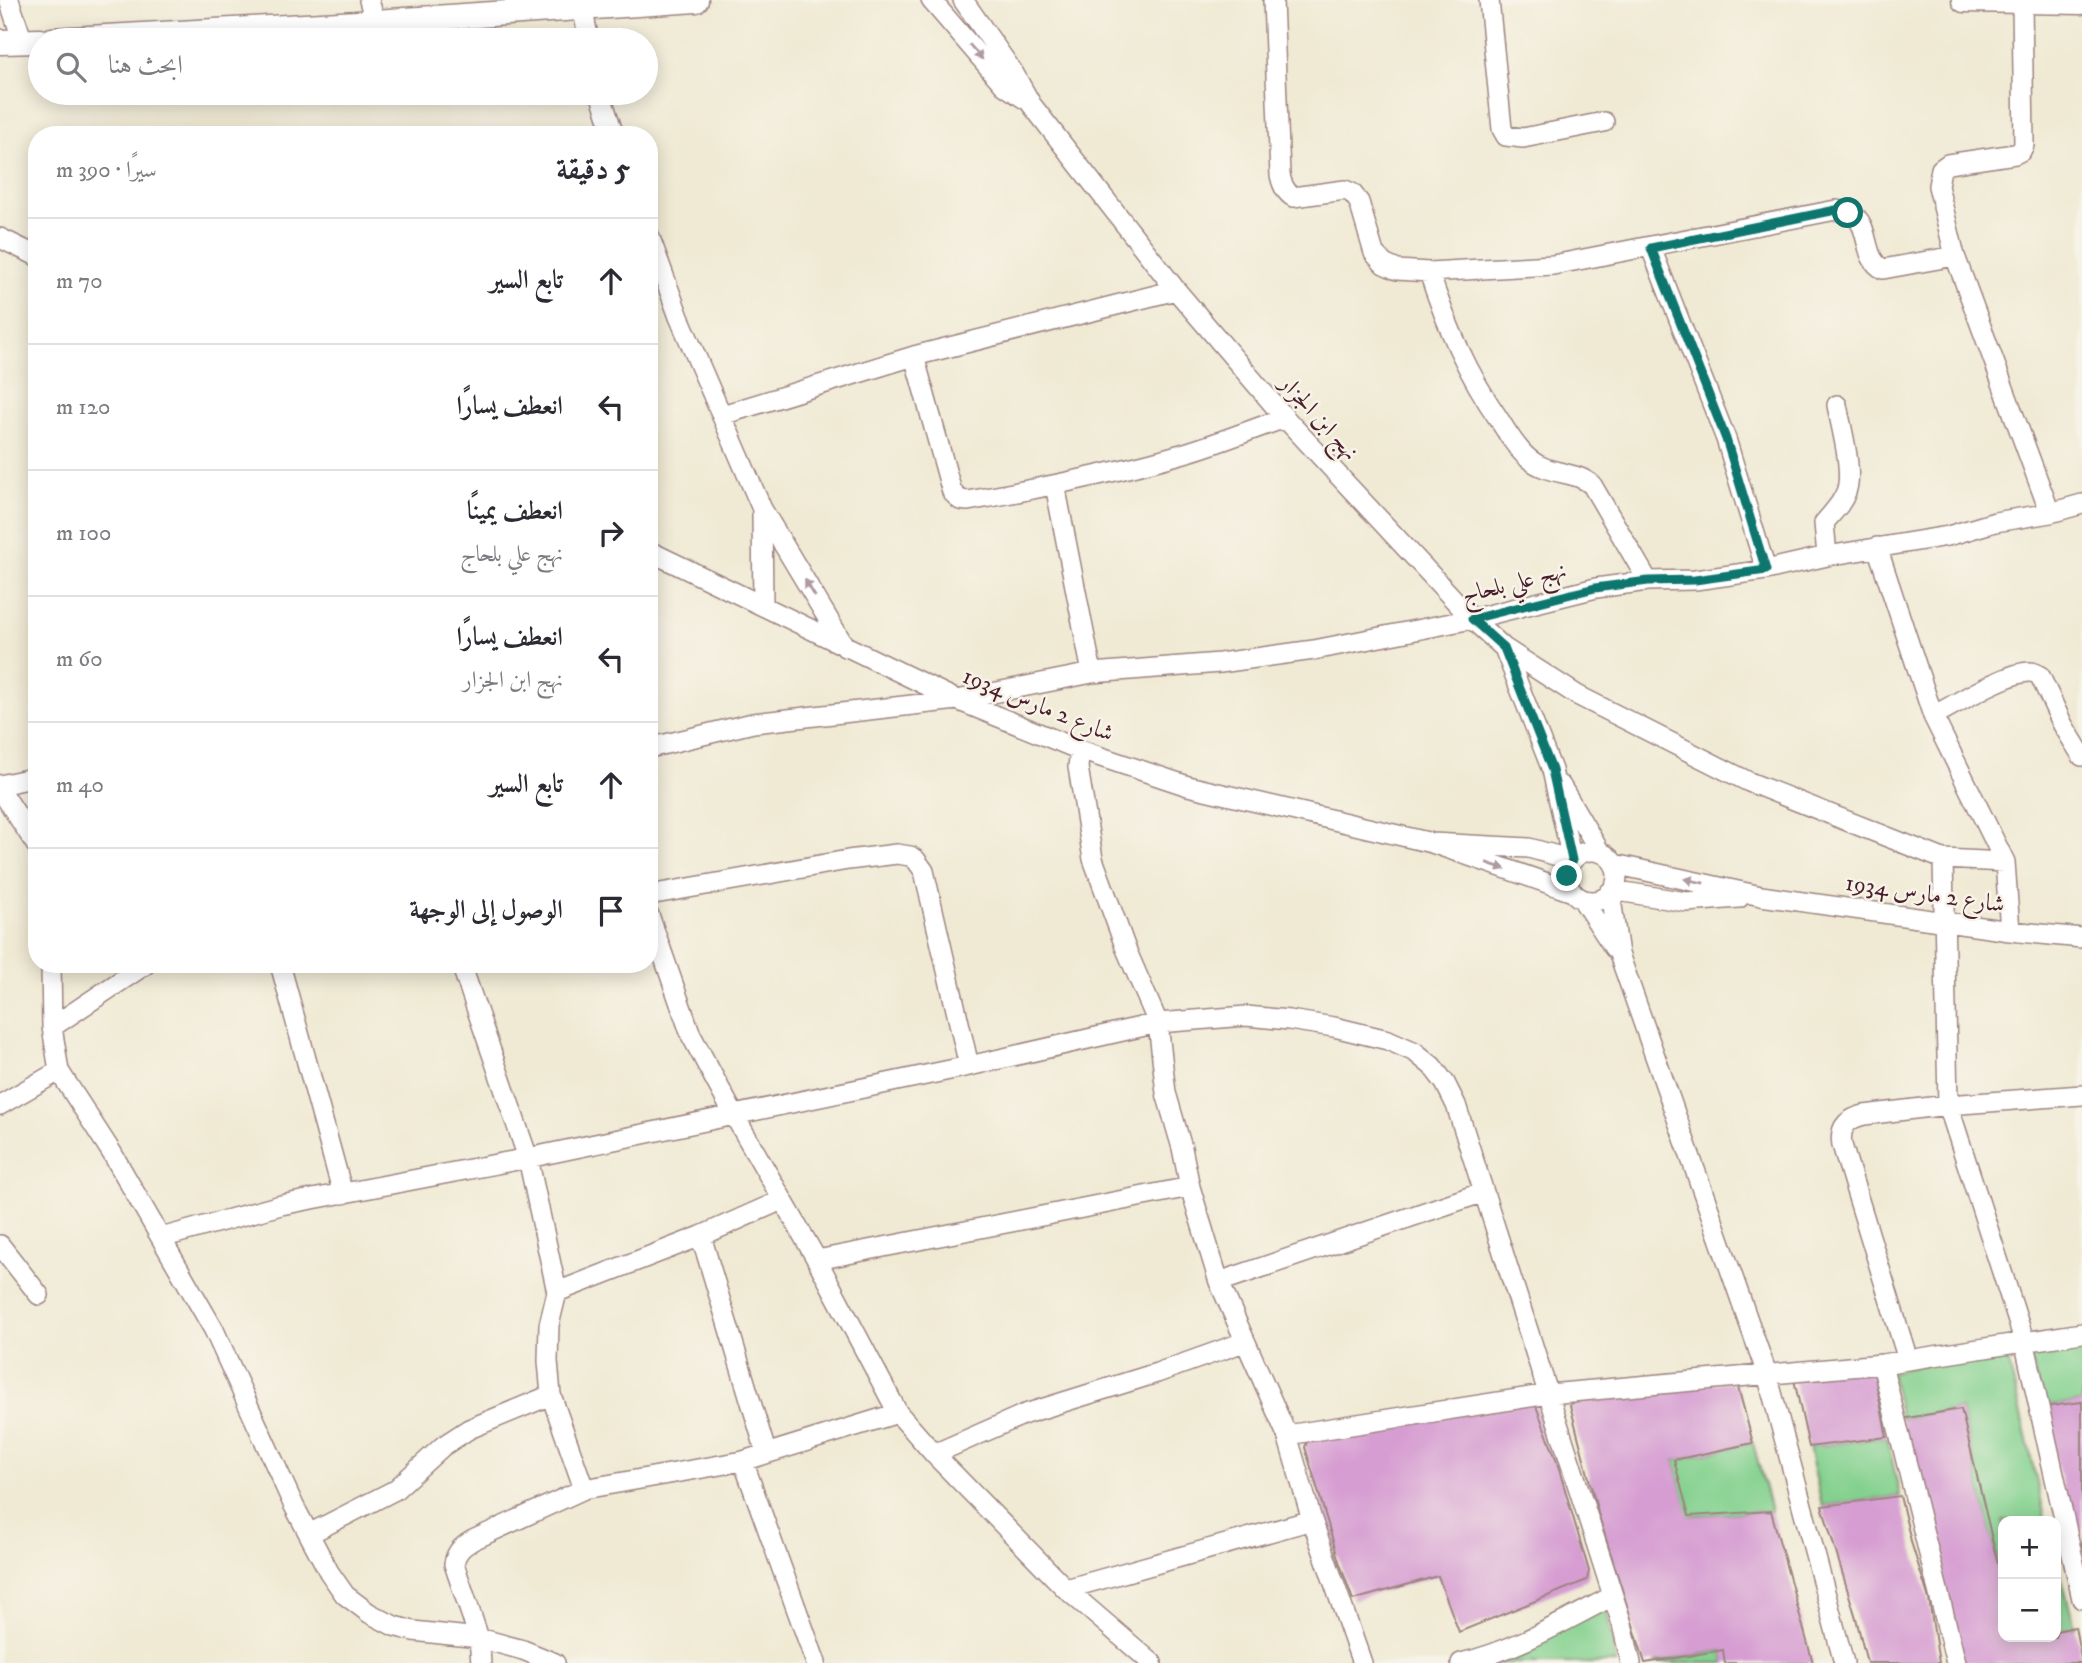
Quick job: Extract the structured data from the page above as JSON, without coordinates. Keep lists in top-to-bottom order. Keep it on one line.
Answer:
{"streets":{"street":["نهج ابن الجزار","نهج علي بلحاج","شارع 2 مارس 1934"]},"crossings":[["نهج ابن الجزار","نهج علي بلحاج"],["نهج علي بلحاج","شارع 2 مارس 1934"]],"page":{"search":"ابحث هنا","heading":["5 دقيقة","سيرًا · 390 m"],"list":[["تابع السير","70 m"],["انعطف يسارًا","120 m"],["انعطف يمينًا","نهج علي بلحاج","100 m"],["انعطف يسارًا","نهج ابن الجزار","60 m"],["تابع السير","40 m"],"الوصول إلى الوجهة"],"map_buttons":["+","−"]}}
